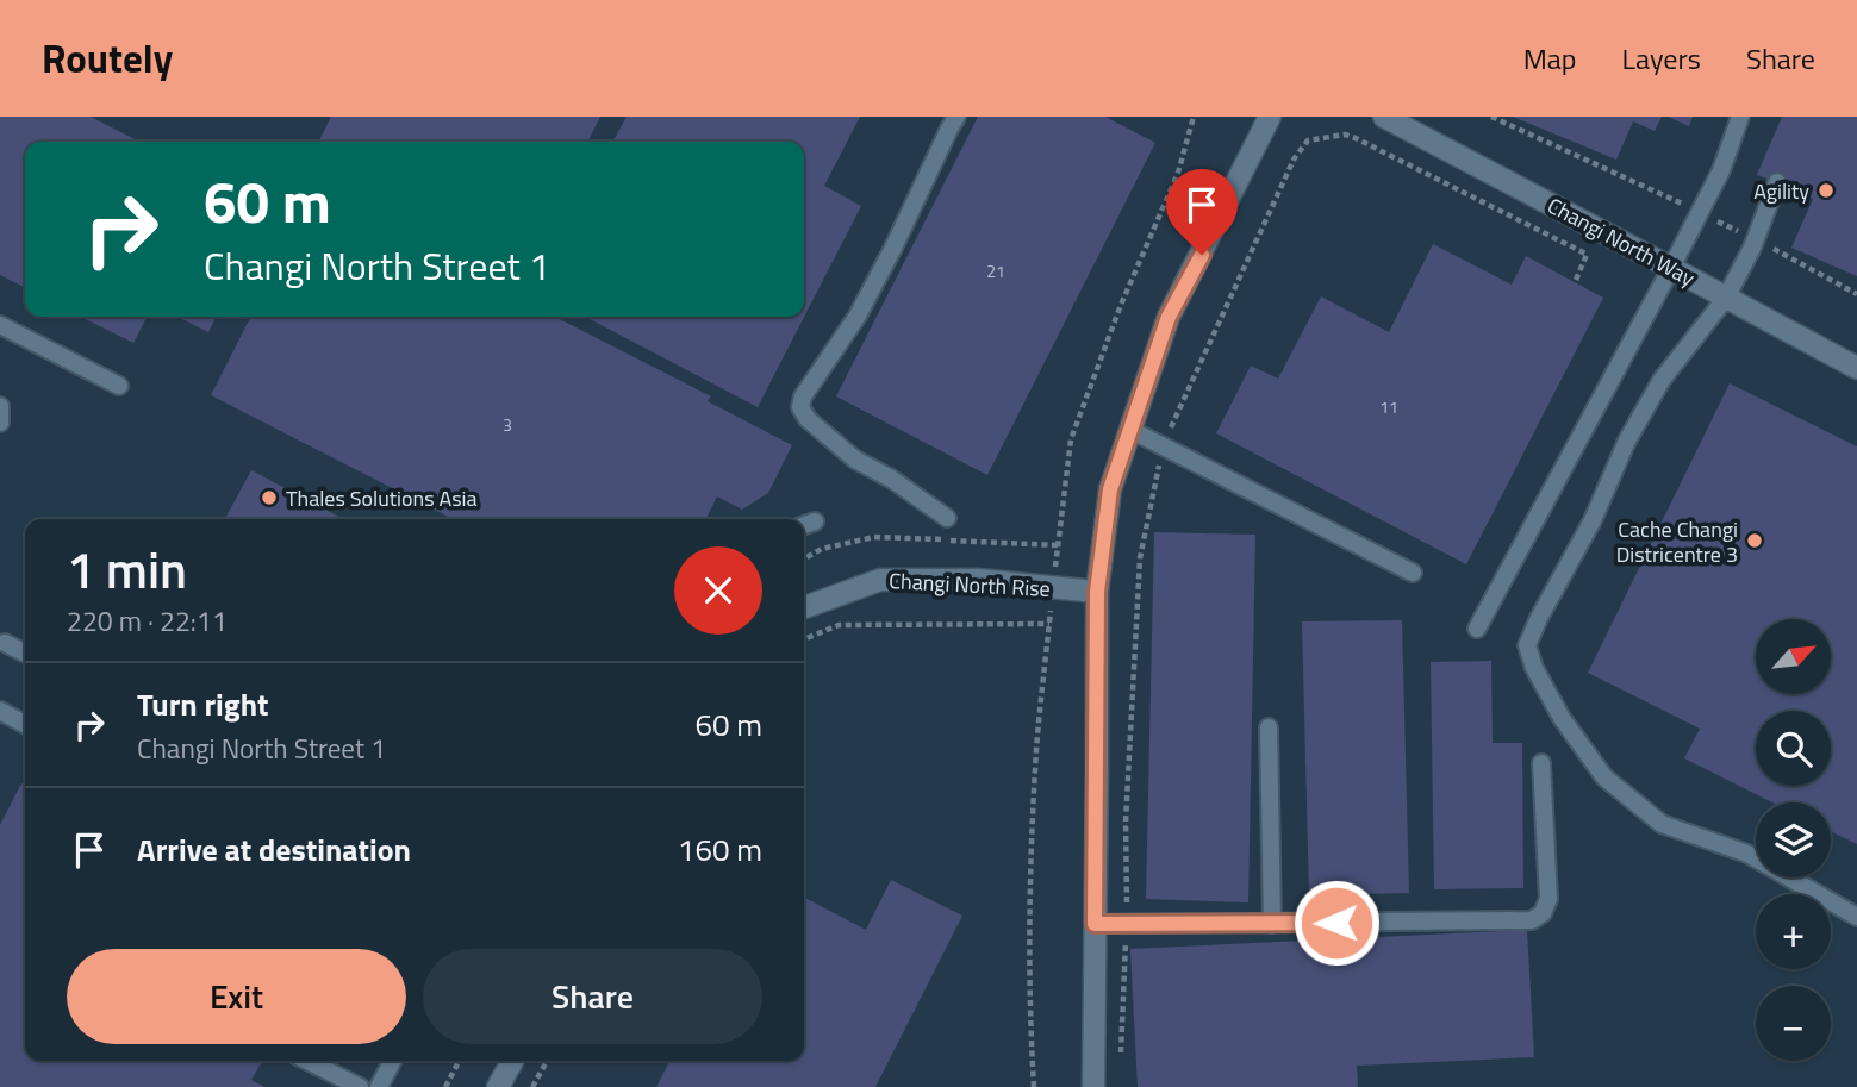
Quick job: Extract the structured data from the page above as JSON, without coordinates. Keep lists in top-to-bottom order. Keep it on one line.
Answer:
{"streets":{"street":["Changi North Way","Changi North Rise"]},"places":["Agility","Thales Solutions Asia","Cache Changi Districentre 3"],"house_numbers":["21","11","3"],"north":"top right","page":{"header":"Routely","nav":["Map","Layers","Share"],"turn":["60 m","Changi North Street 1"],"heading":["1 min","220 m · 22:11"],"map_buttons":["+","−"],"list":[{"name":"Turn right","note":"Changi North Street 1","value":"60 m"},{"name":"Arrive at destination","value":"160 m"}],"buttons":["Exit","Share"]}}
